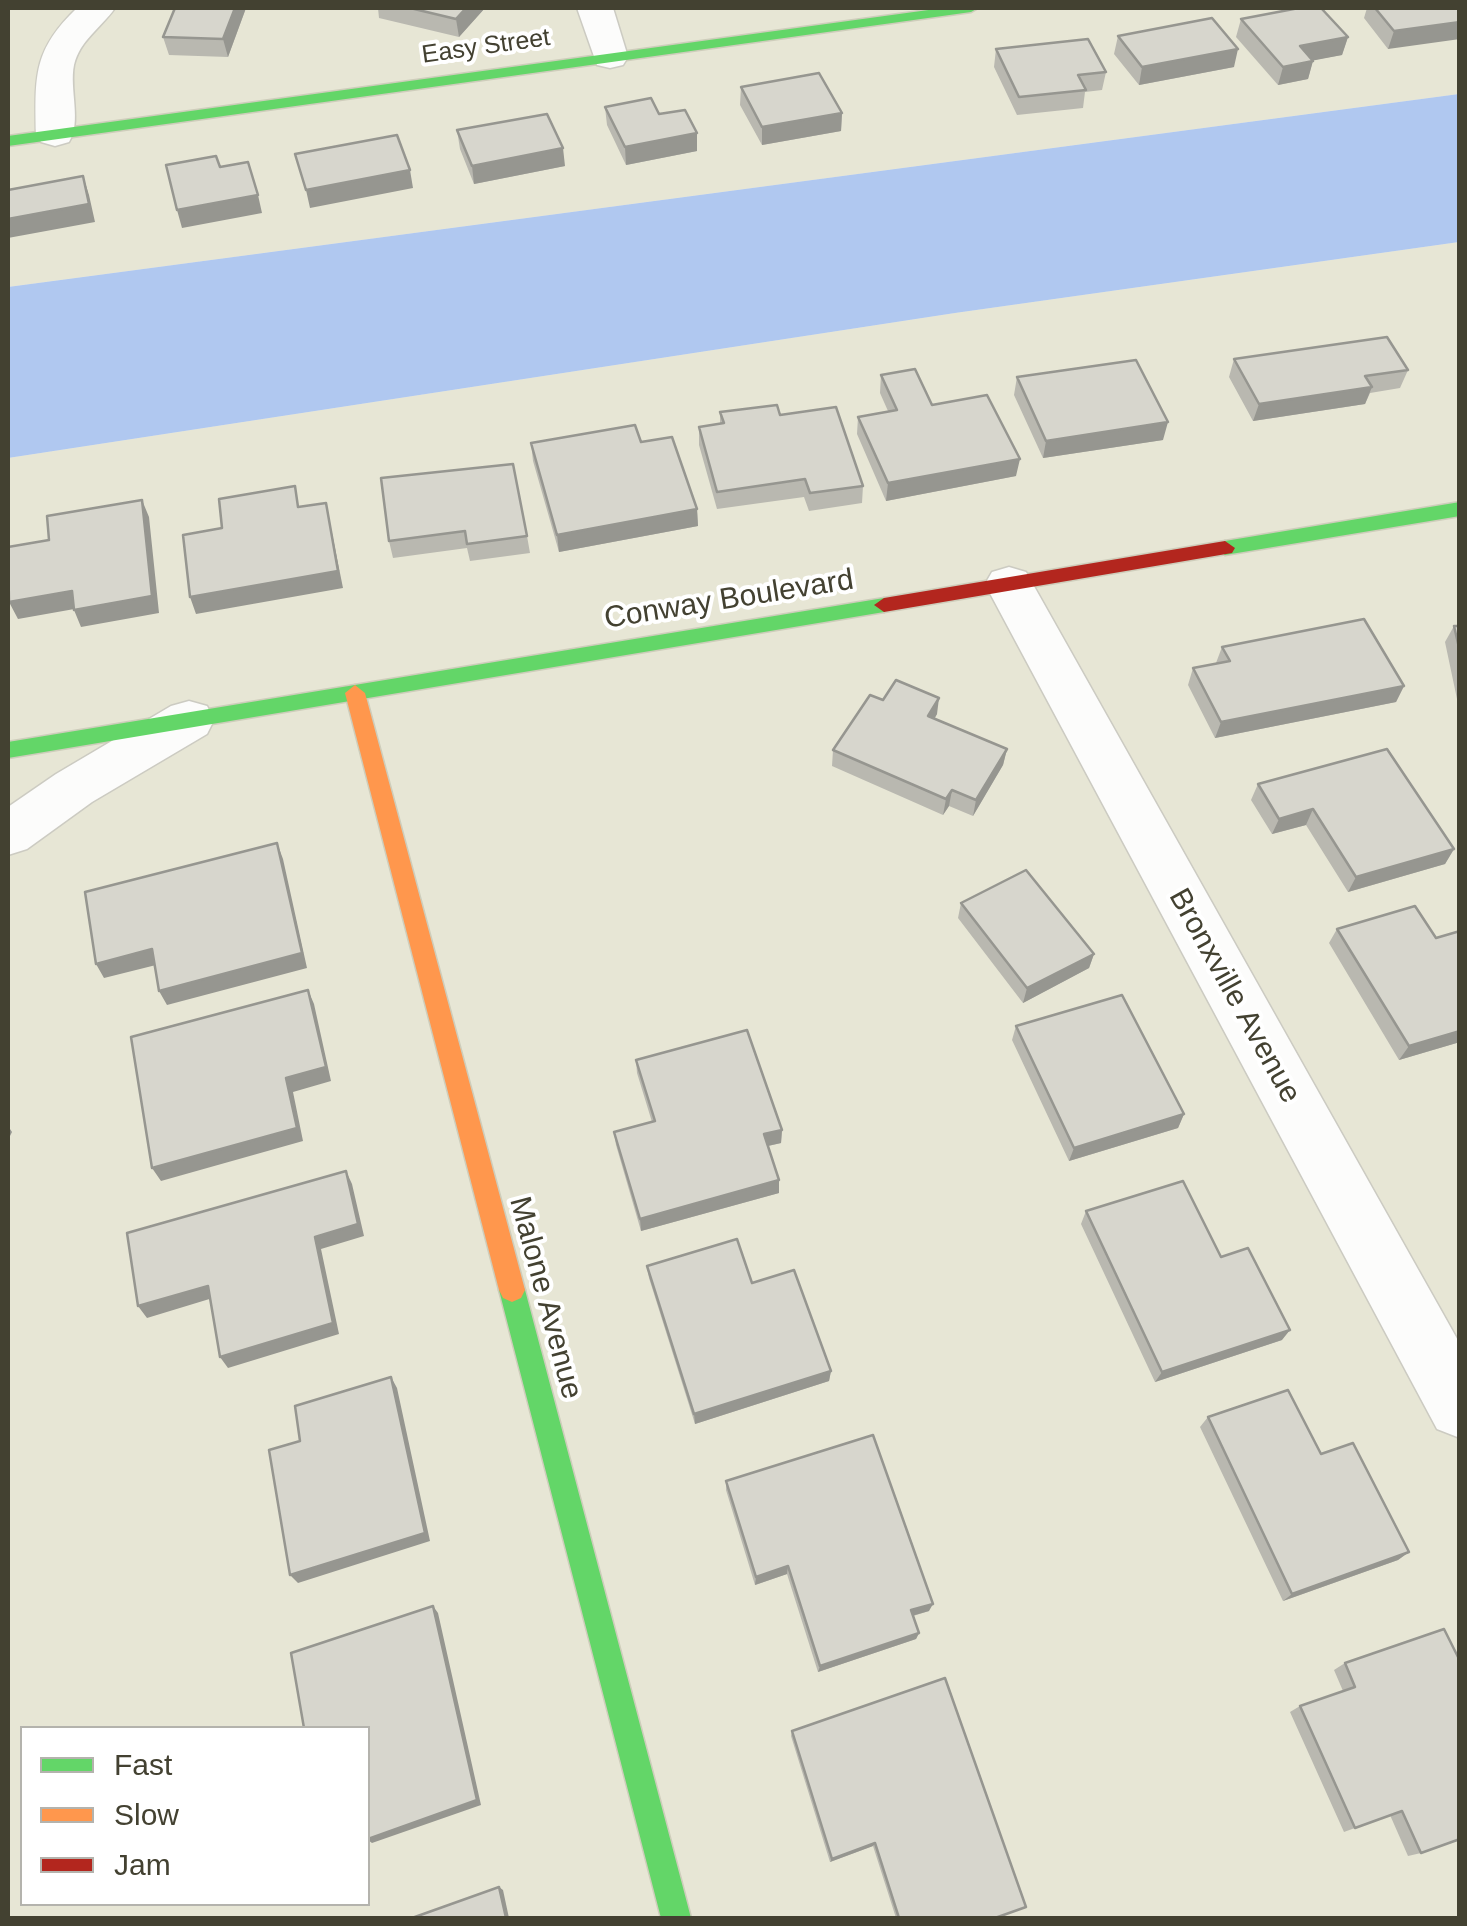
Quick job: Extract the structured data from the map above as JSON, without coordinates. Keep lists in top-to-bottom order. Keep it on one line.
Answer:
{"streets":{"street":["Easy Street","Conway Boulevard","Bronxville Avenue","Malone Avenue"]},"crossings":[["Conway Boulevard","Bronxville Avenue"],["Conway Boulevard","Malone Avenue"]],"legend":["Fast","Slow","Jam"]}
